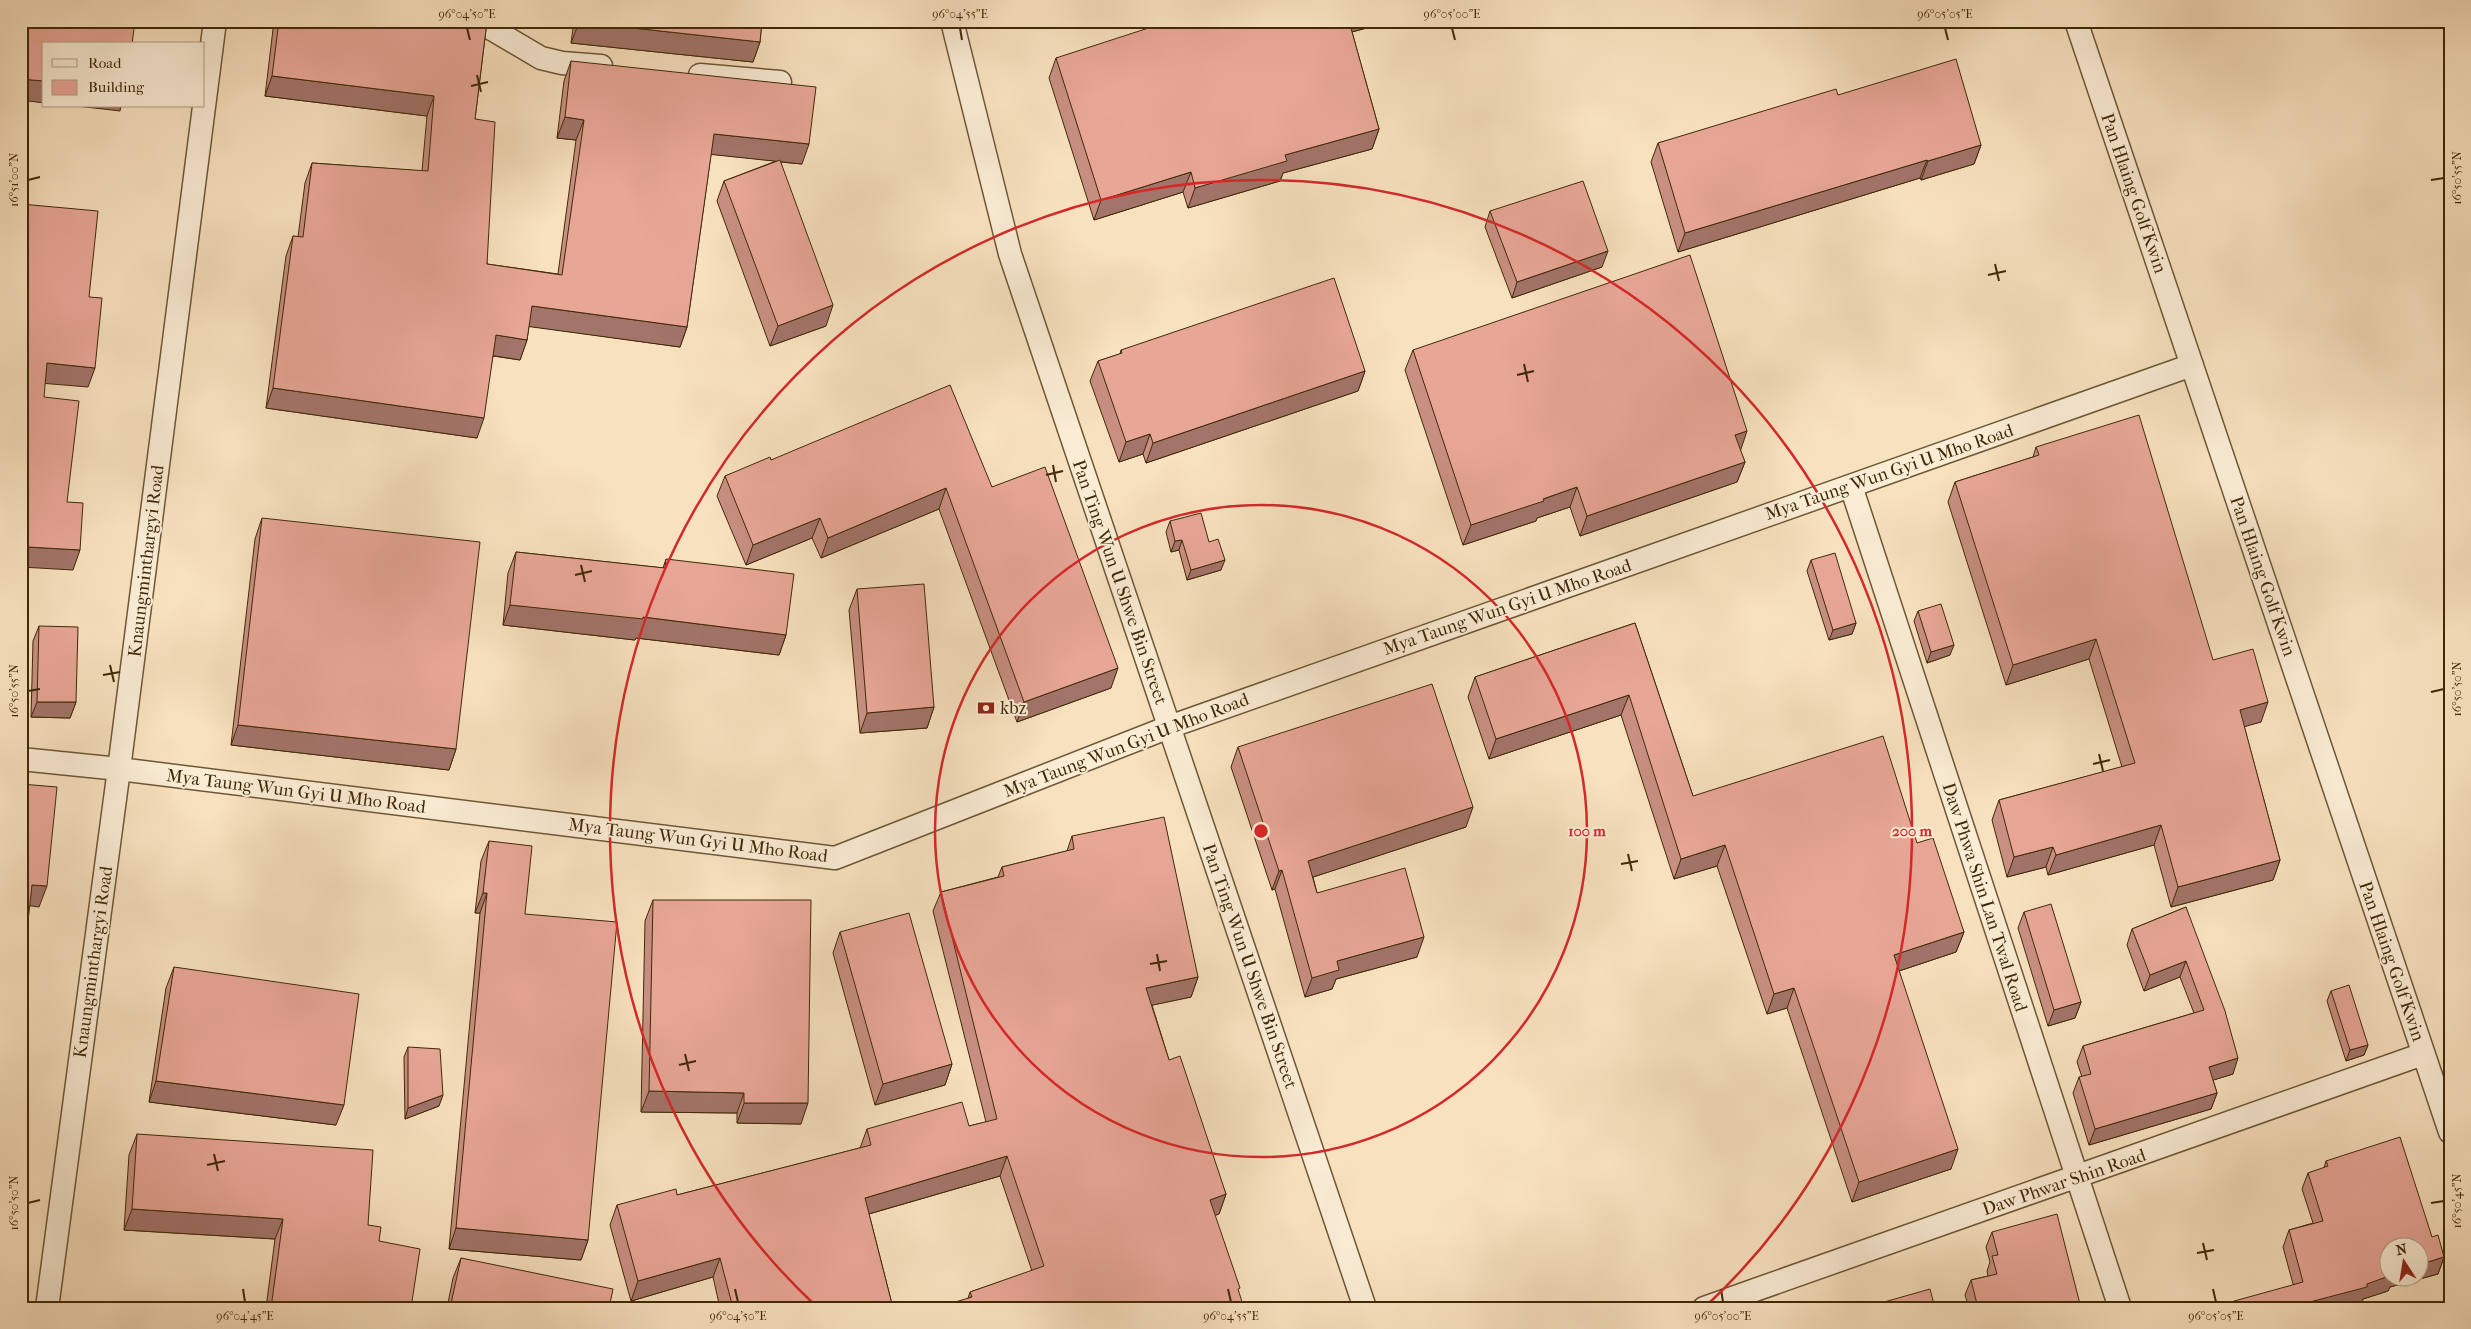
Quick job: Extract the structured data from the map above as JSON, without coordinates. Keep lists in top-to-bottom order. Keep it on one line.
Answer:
{"streets":{"street":["Pan Hlaing Golf Kwin","Mya Taung Wun Gyi U Mho Road","Knaungminthargyi Road","Pan Ting Wun U Shwe Bin Street","Daw Phwa Shin Lan Twal Road","Daw Phwar Shin Road"]},"crossings":[["Pan Hlaing Golf Kwin","Mya Taung Wun Gyi U Mho Road"],["Pan Hlaing Golf Kwin","Daw Phwar Shin Road"],["Mya Taung Wun Gyi U Mho Road","Knaungminthargyi Road"],["Mya Taung Wun Gyi U Mho Road","Pan Ting Wun U Shwe Bin Street"],["Mya Taung Wun Gyi U Mho Road","Daw Phwa Shin Lan Twal Road"],["Daw Phwa Shin Lan Twal Road","Daw Phwar Shin Road"]],"places":{"bank":["kbz"]},"legend":["Road","Building"],"north":"top","coordinates":["96°04'50\"E","96°04'55\"E","96°05'00\"E","96°05'05\"E","16°50'55\"N","16°51'00\"N","16°50'50\"N","16°50'45\"N","96°04'45\"E"],"rings":["100 m","200 m"]}
